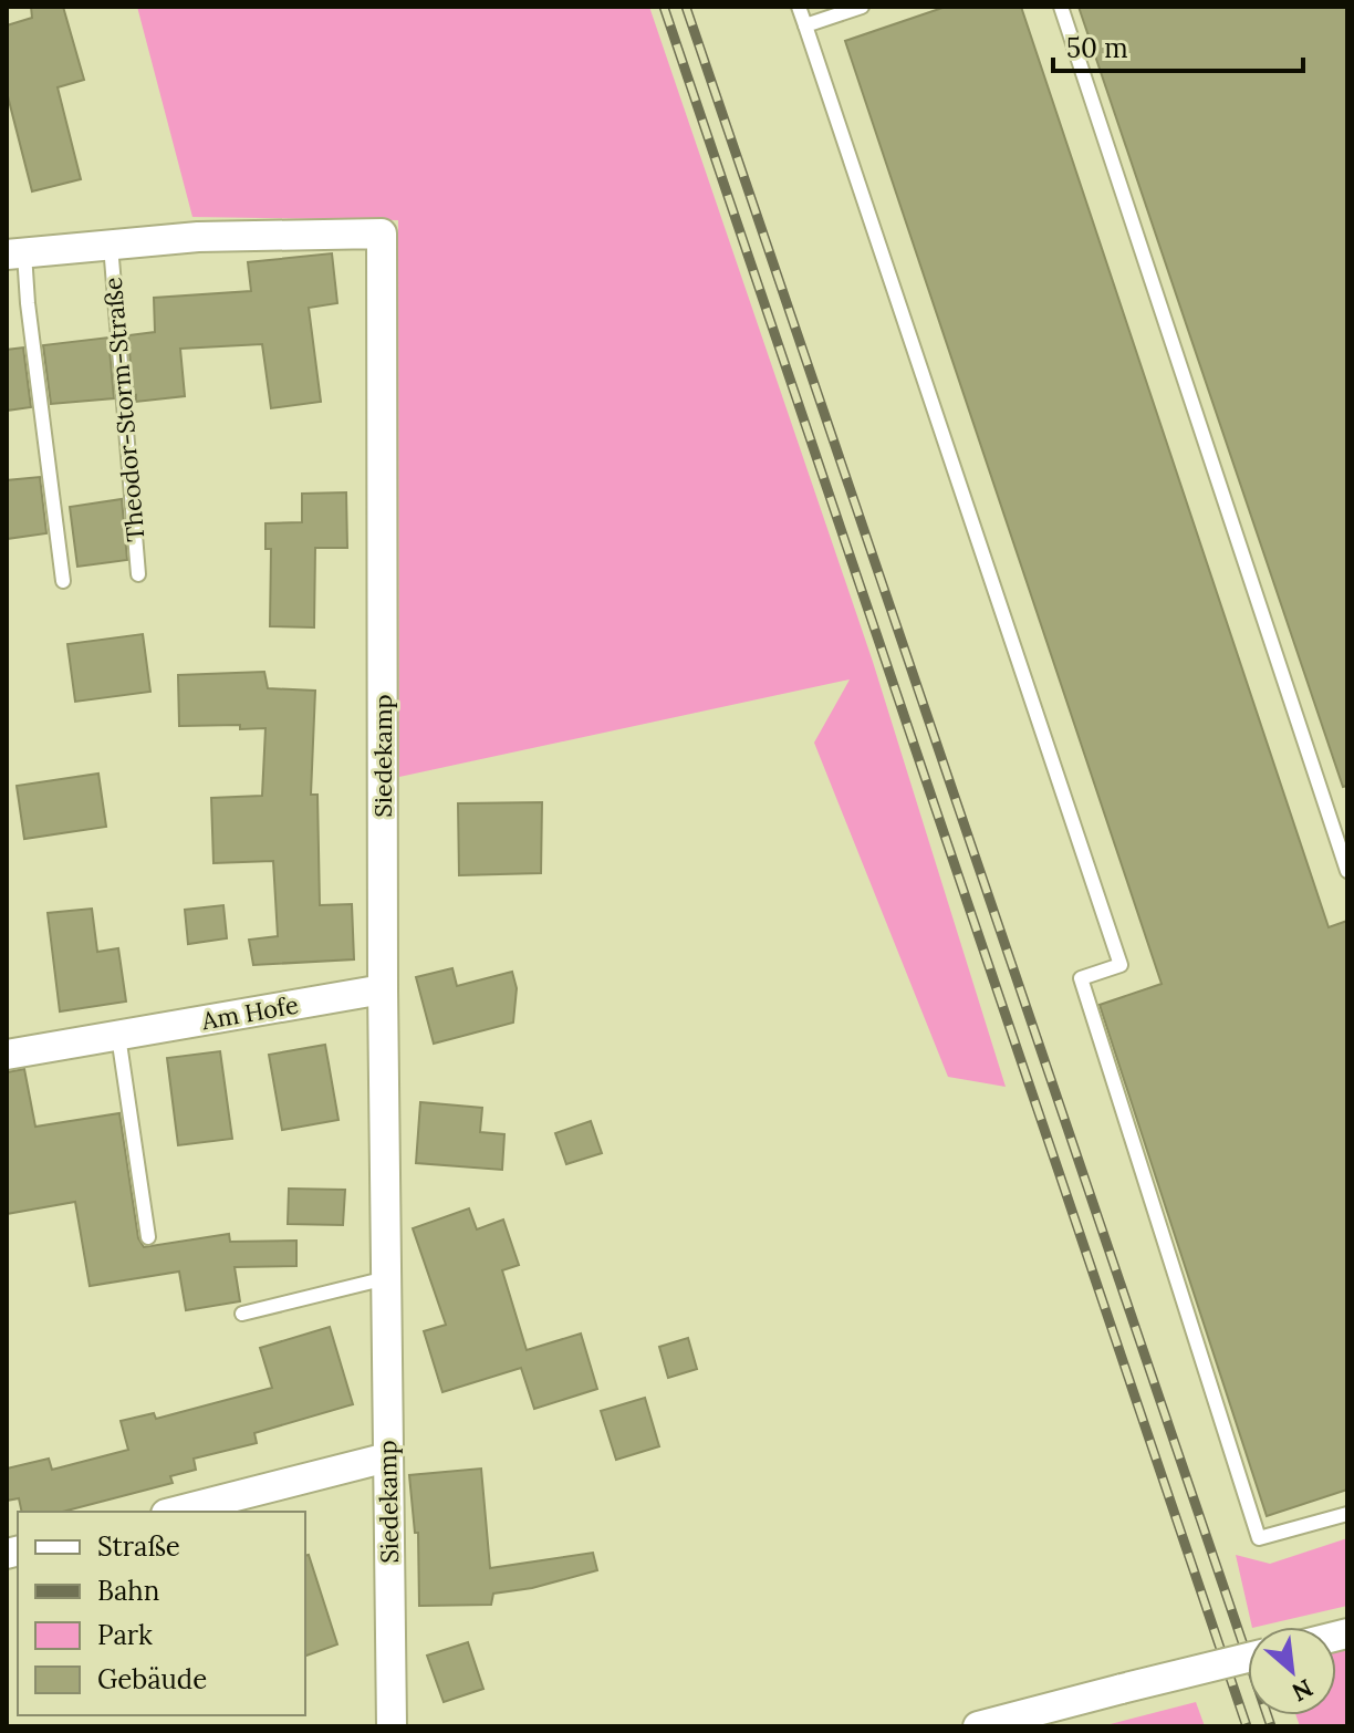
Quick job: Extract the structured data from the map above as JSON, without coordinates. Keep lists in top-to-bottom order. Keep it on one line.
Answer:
{"streets":{"street":["Theodor-Storm-Straße","Siedekamp","Am Hofe"]},"crossings":[["Theodor-Storm-Straße","Siedekamp"],["Siedekamp","Am Hofe"]],"legend":["Straße","Bahn","Park","Gebäude"],"scale_bar":"50 m","north":"bottom right"}
